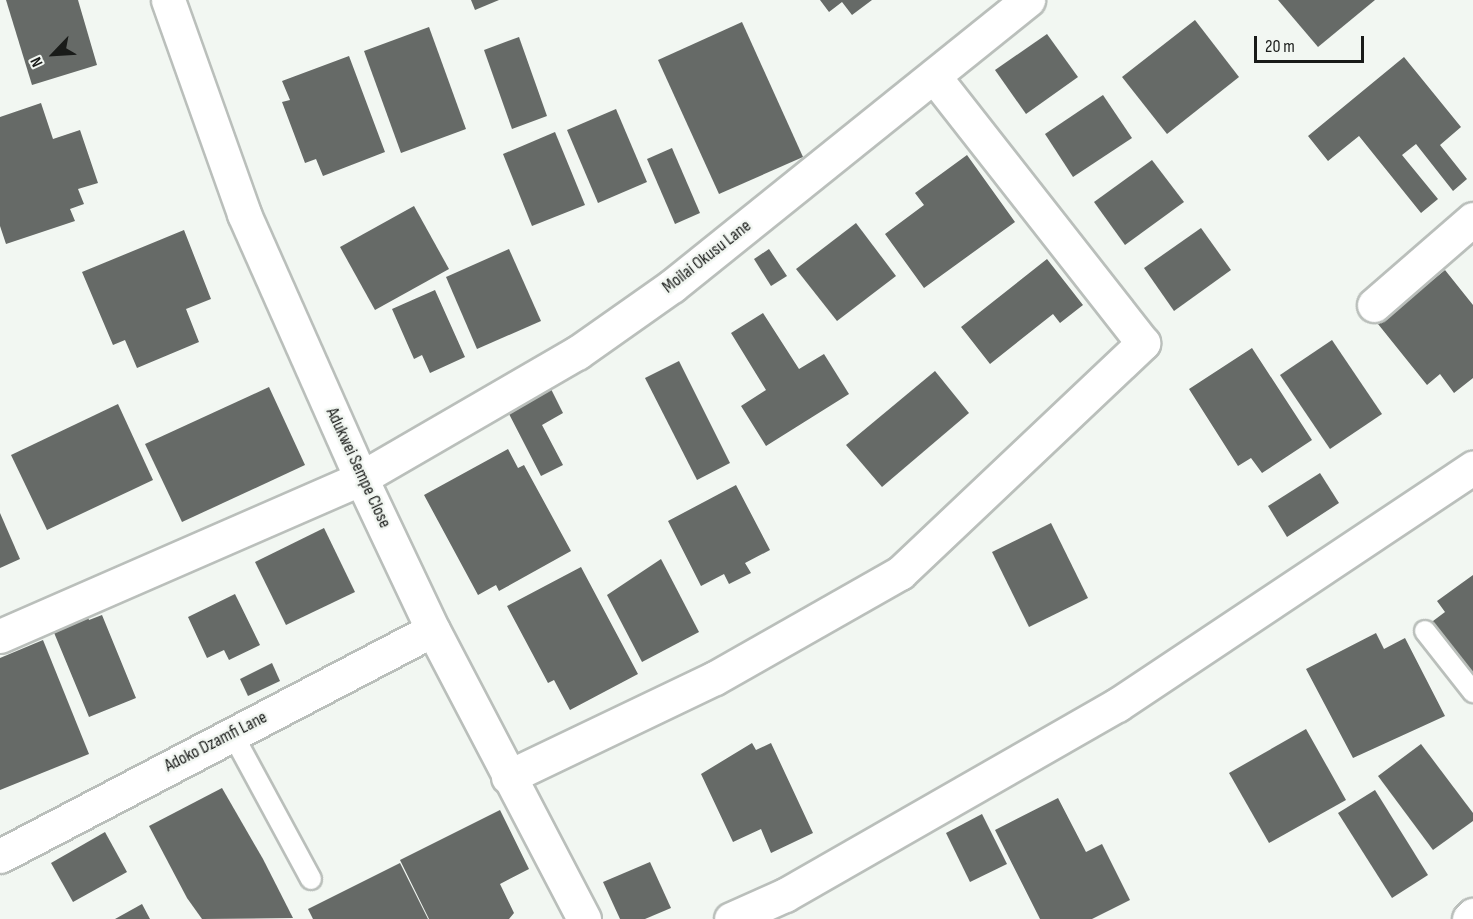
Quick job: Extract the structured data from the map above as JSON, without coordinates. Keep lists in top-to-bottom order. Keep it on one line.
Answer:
{"streets":{"street":["Moilai Okusu Lane","Adukwei Sempe Close","Adoko Dzamfi Lane"]},"crossings":[["Moilai Okusu Lane","Adukwei Sempe Close"],["Adukwei Sempe Close","Adoko Dzamfi Lane"]],"scale_bar":"20 m","north":"bottom left"}
